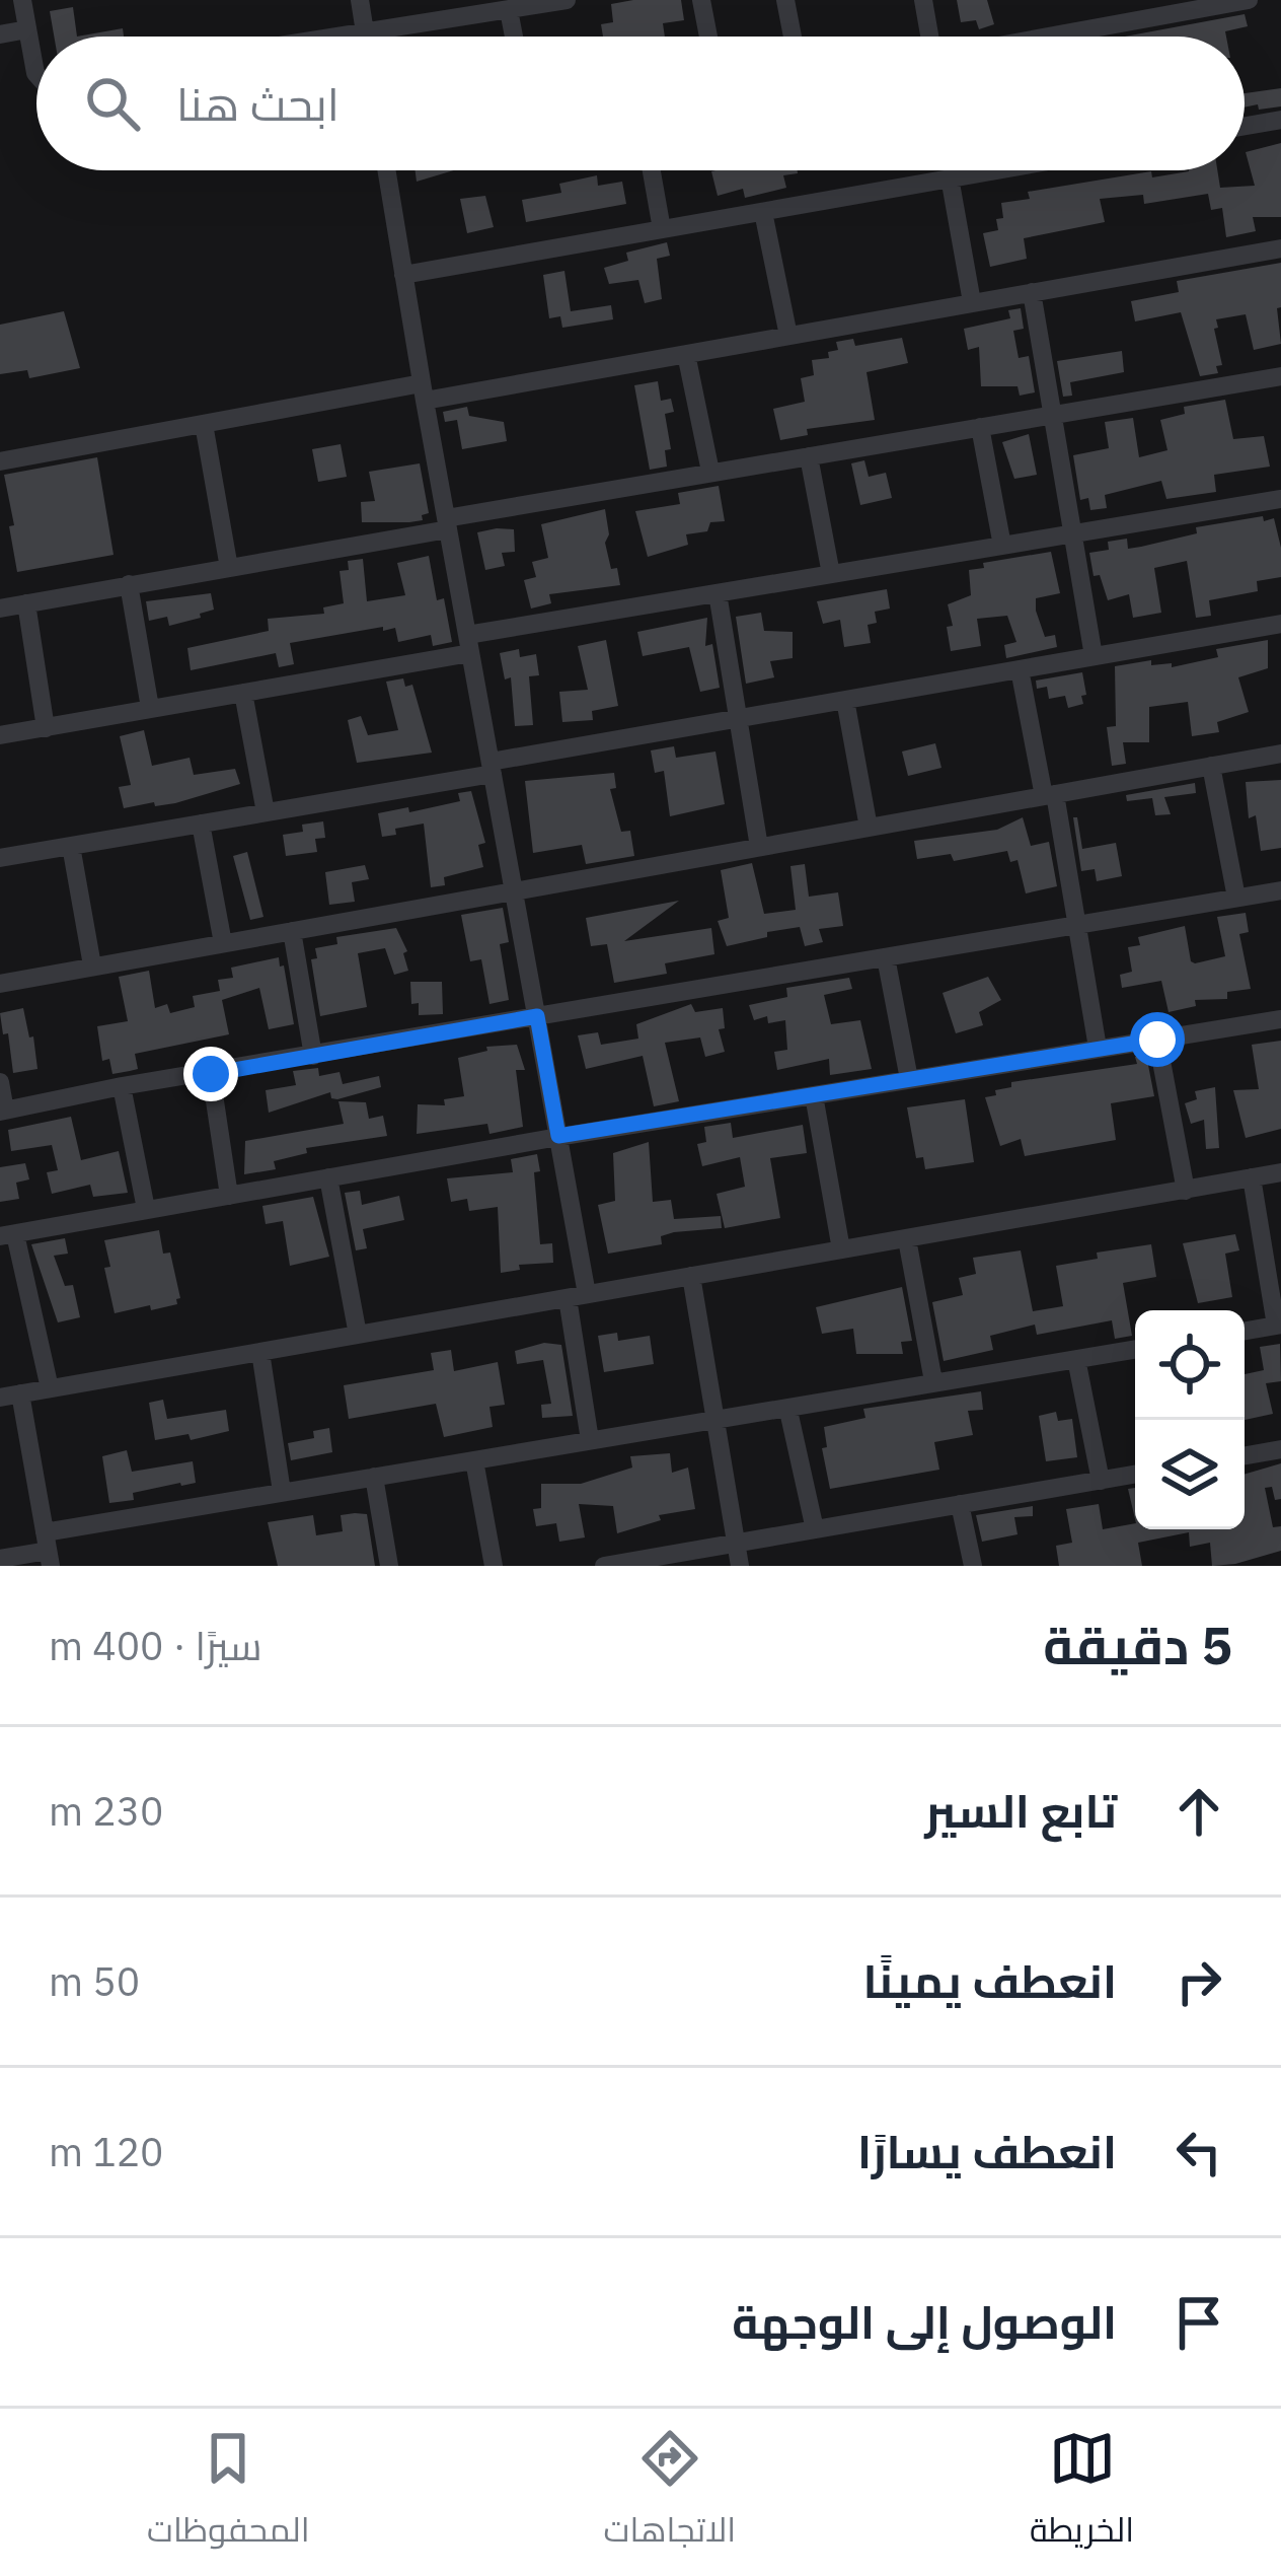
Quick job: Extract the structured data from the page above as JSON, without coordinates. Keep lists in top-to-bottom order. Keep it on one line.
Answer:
{"page":{"search":"ابحث هنا","heading":["5 دقيقة","سيرًا · 400 m"],"list":[["تابع السير","230 m"],["انعطف يمينًا","50 m"],["انعطف يسارًا","120 m"],"الوصول إلى الوجهة"],"nav":["الخريطة","الاتجاهات","المحفوظات"]}}
